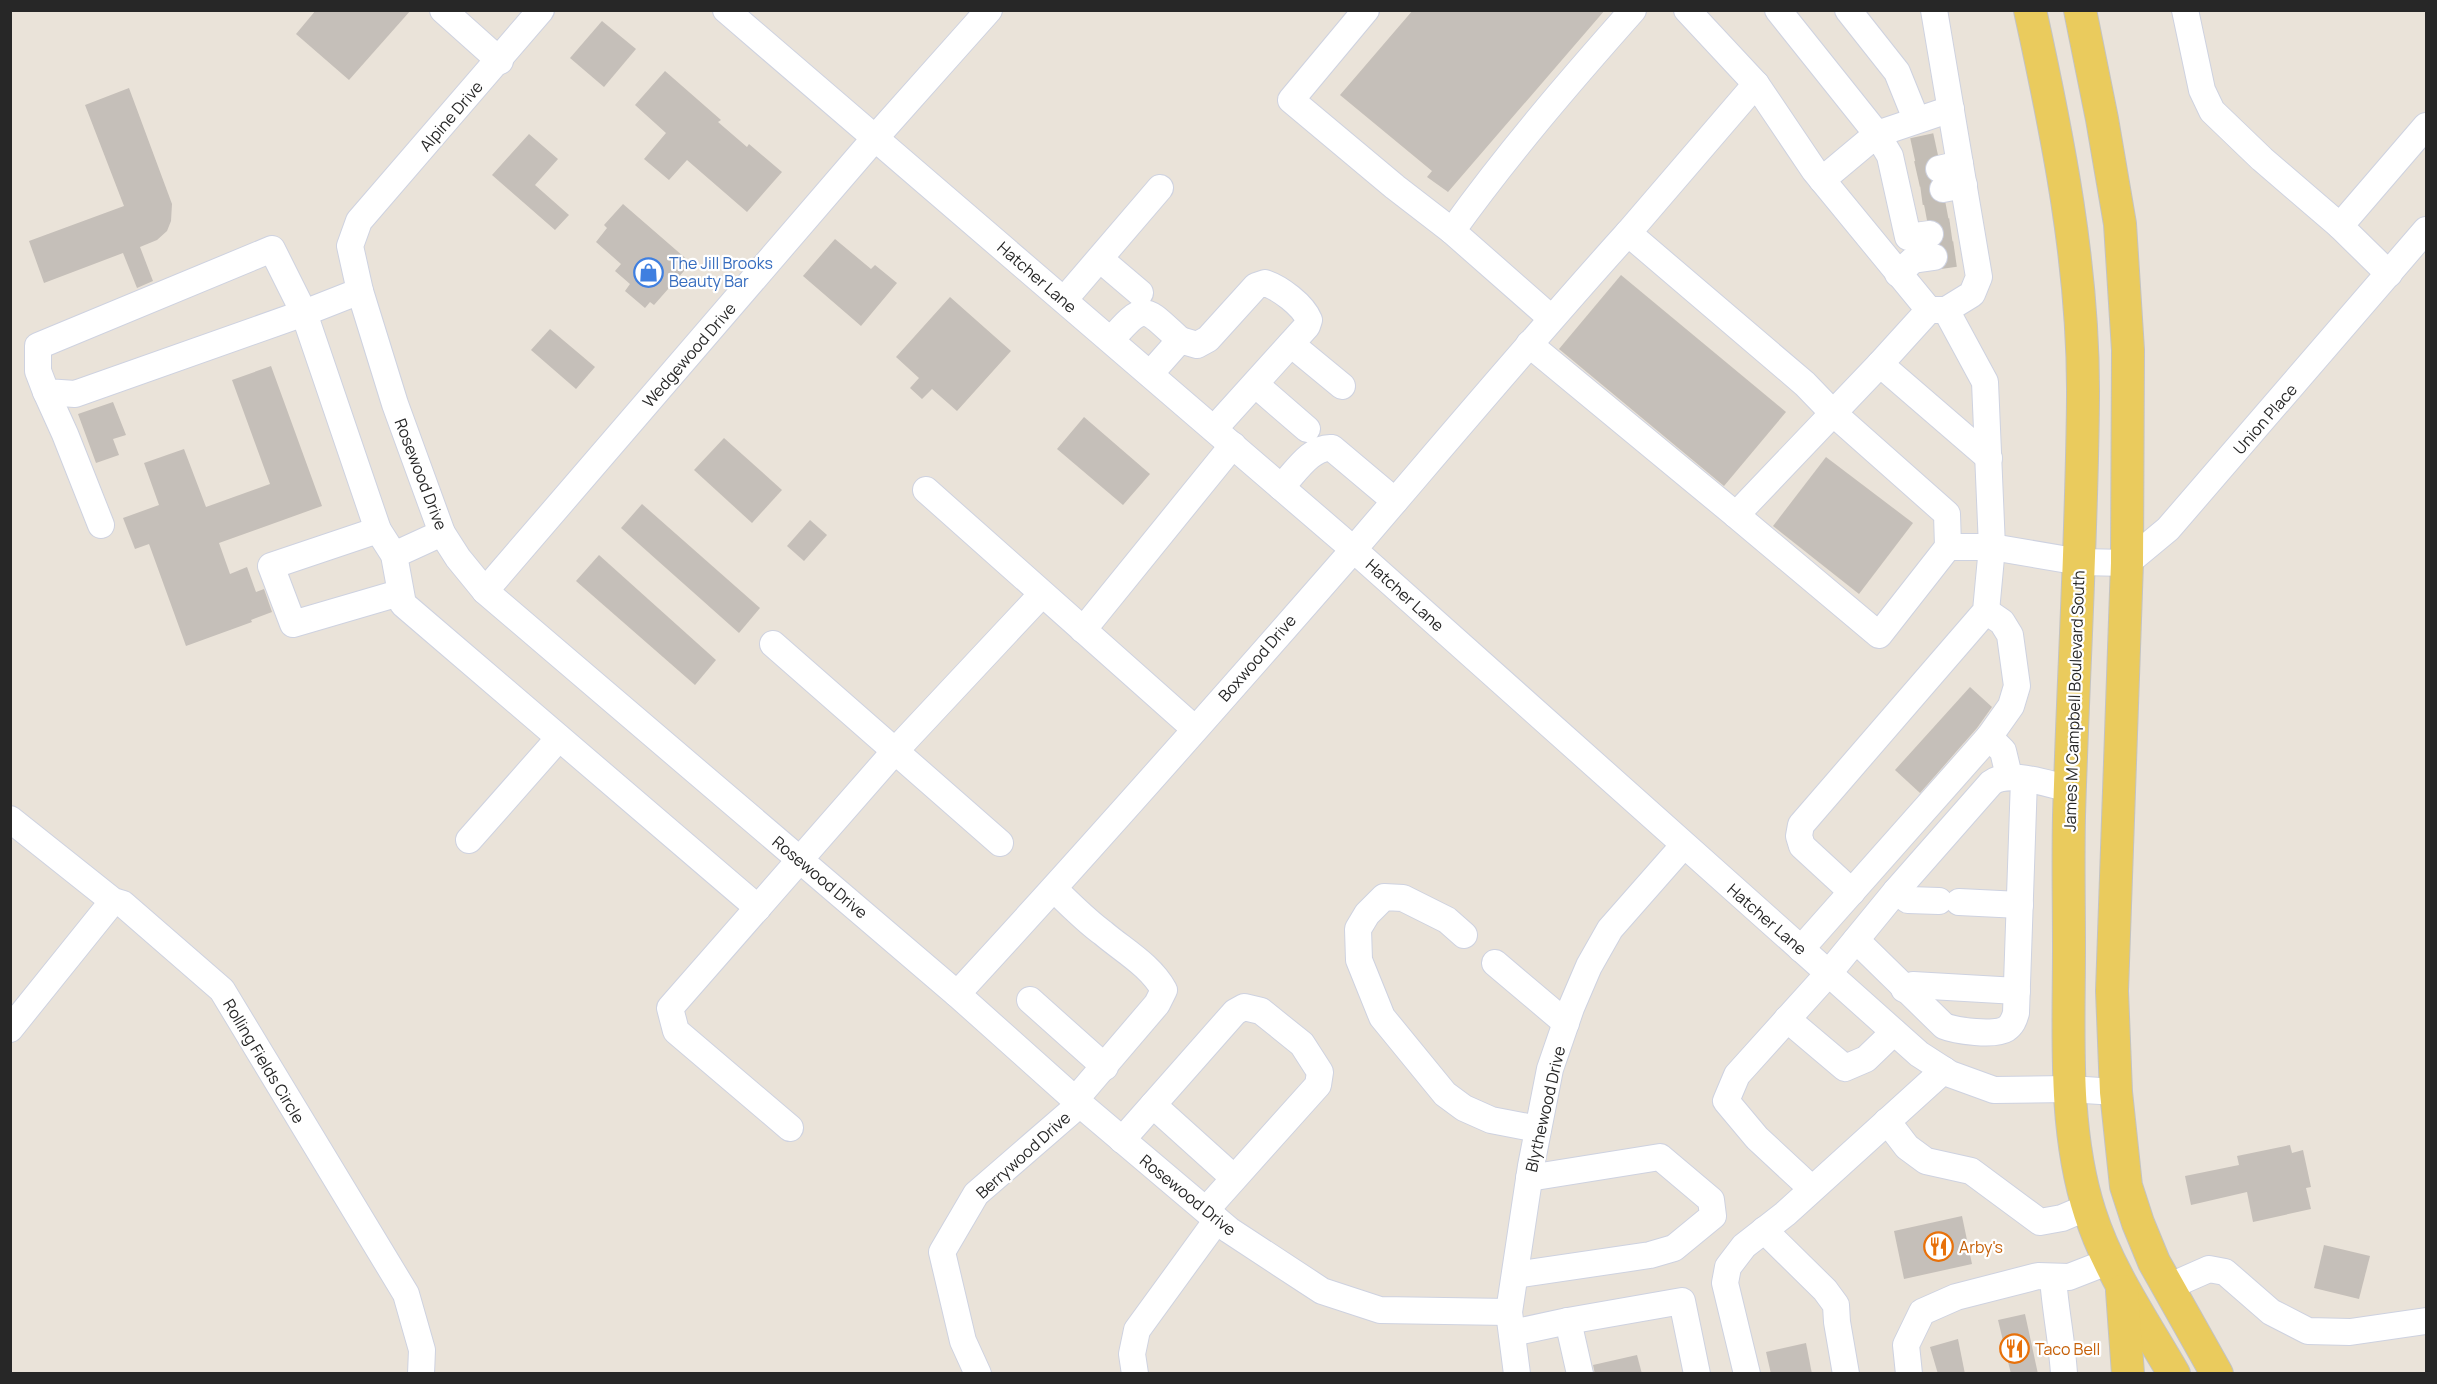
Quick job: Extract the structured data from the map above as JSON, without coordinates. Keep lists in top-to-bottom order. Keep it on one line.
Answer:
{"streets":{"main road":["James M Campbell Boulevard South"],"street":["Alpine Drive","Hatcher Lane","Wedgewood Drive","Union Place","Rosewood Drive","Boxwood Drive","Rolling Fields Circle","Blythewood Drive","Berrywood Drive"]},"crossings":[["Alpine Drive","Rosewood Drive"],["Hatcher Lane","Wedgewood Drive"],["Hatcher Lane","Boxwood Drive"],["Hatcher Lane","James M Campbell Boulevard South"],["Hatcher Lane","Blythewood Drive"],["Wedgewood Drive","Rosewood Drive"],["Rosewood Drive","Boxwood Drive"],["Rosewood Drive","Blythewood Drive"],["Rosewood Drive","Berrywood Drive"],["Boxwood Drive","Berrywood Drive"]],"places":{"shop":["The Jill Brooks Beauty Bar"],"restaurant":["Arby's","Taco Bell"]}}
